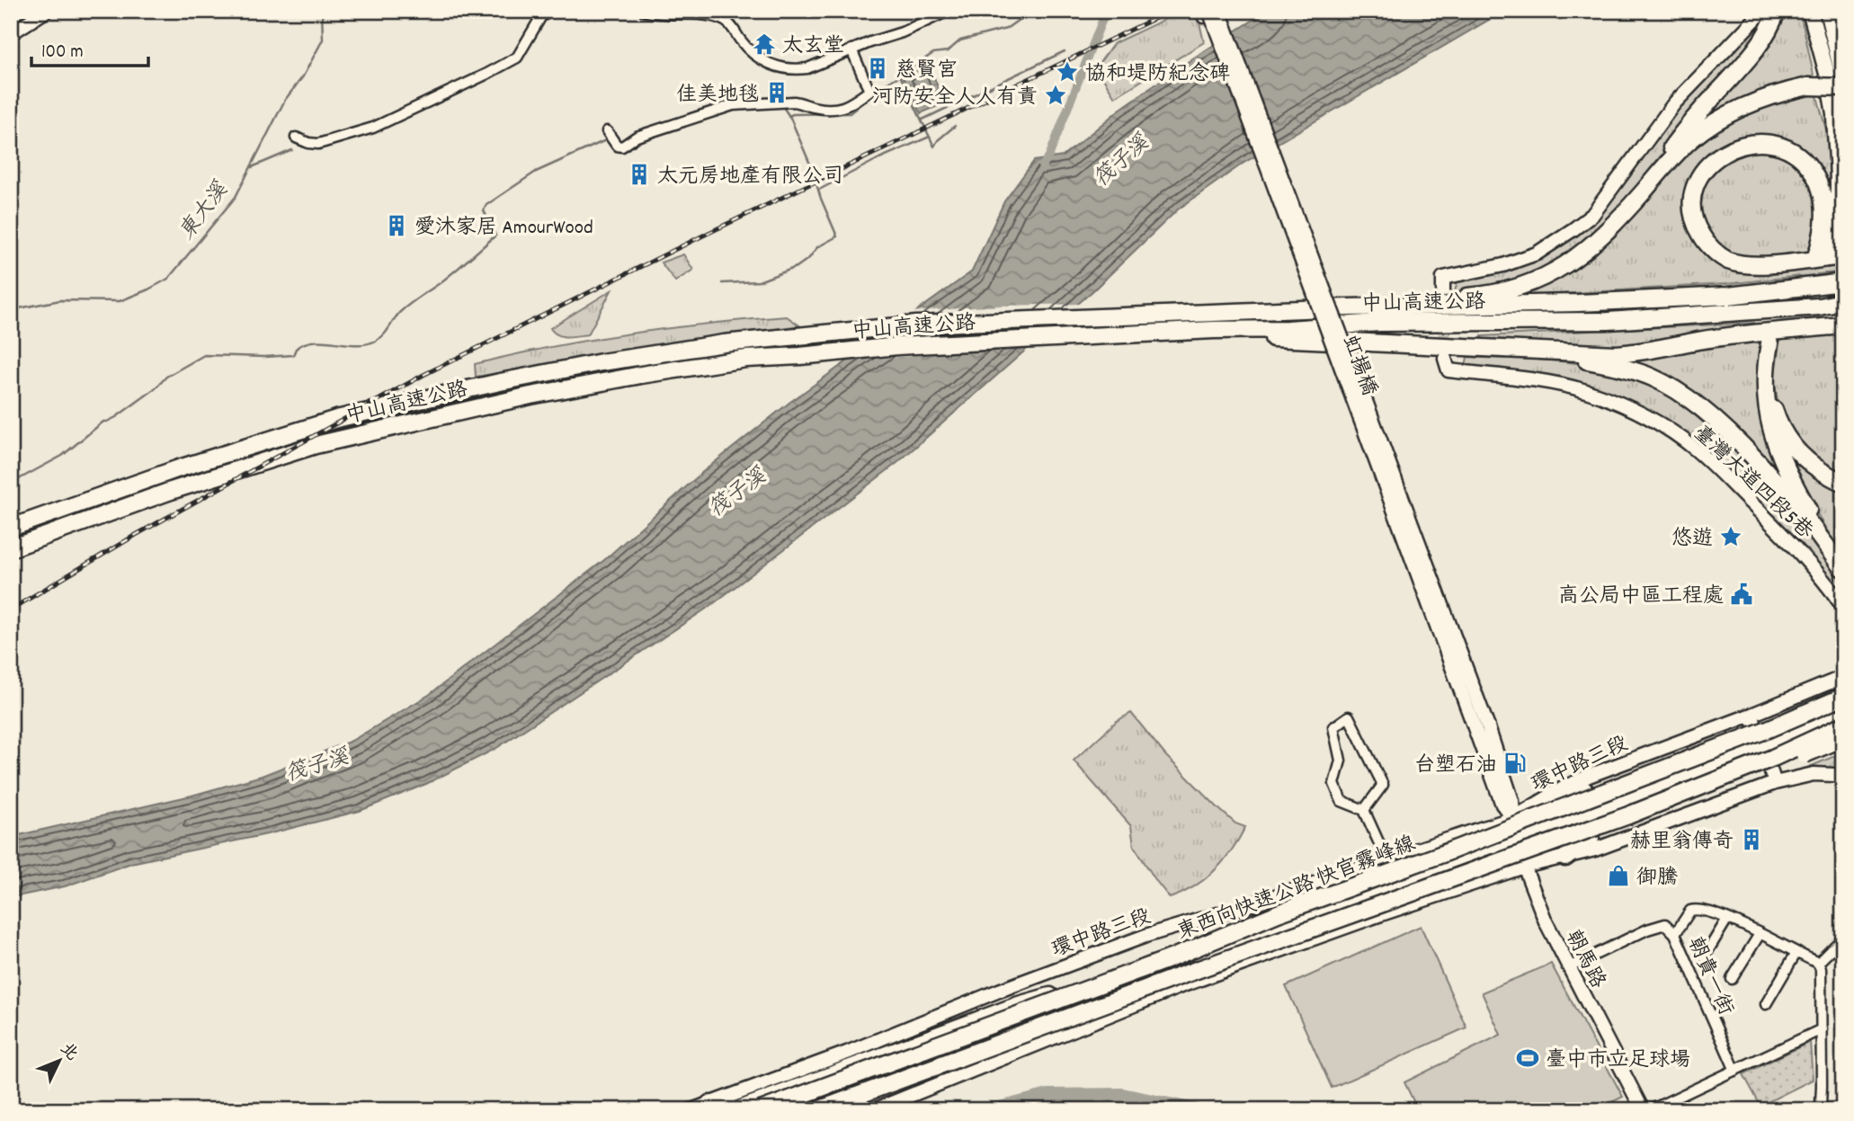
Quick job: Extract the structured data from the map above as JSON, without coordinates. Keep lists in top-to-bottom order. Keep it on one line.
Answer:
{"streets":{"highway":["中山高速公路","東西向快速公路 快官霧峰線"],"street":["虹揚橋","臺灣大道四段5巷","環中路三段","朝馬路","朝貴一街"]},"crossings":[["虹揚橋","朝馬路"],["環中路三段","朝馬路"],["朝馬路","朝貴一街"]],"water":["筏子溪","東大溪"],"places":{"temple":["太玄堂"],"building":["慈賢宮","佳美地毯","太元房地產有限公司","愛沐家居 AmourWood","赫里翁傳奇"],"place":["協和堤防紀念碑","河防安全人人有責","悠遊"],"public building":["高公局中區工程處"],"fuel station":["台塑石油"],"shop":["御騰"],"sports":["臺中市立足球場"]},"scale_bar":"100 m","north":"top right"}
